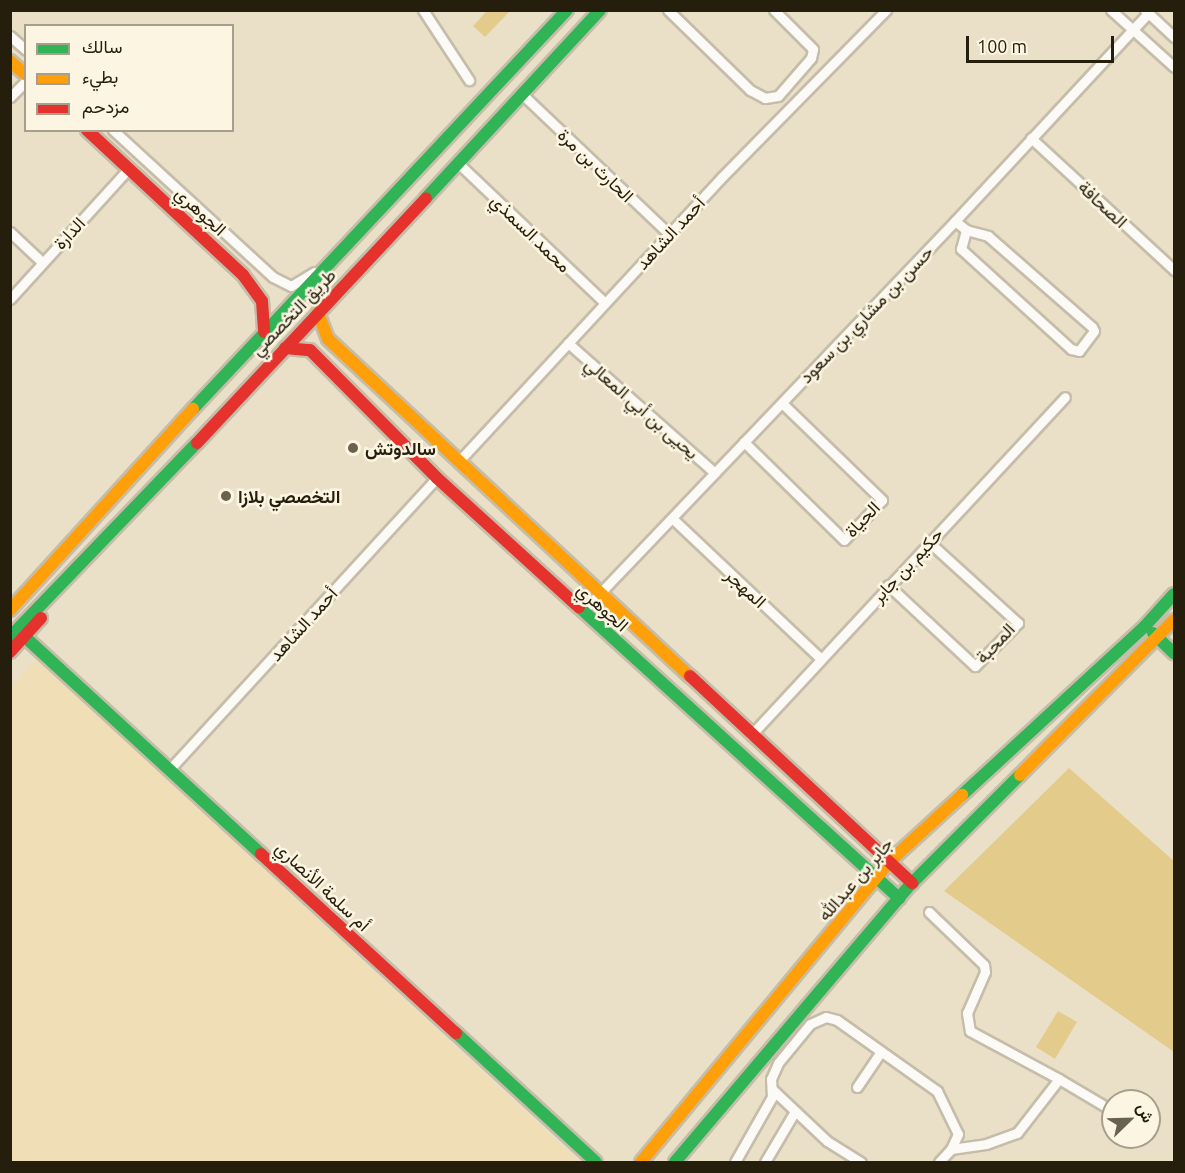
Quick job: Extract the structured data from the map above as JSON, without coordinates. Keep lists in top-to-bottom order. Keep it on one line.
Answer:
{"streets":{"street":["الحارث بن مرة","الصحافة","الجوهري","الدارة","محمد السمذي","أحمد الشاهد","طريق التخصصي","حسن بن مشاري بن سعود","يحيى بن أبي المعالي","الحياة","حكيم بن جابر","المهجر","المحبة","جابر بن عبدالله","أم سلمة الأنصاري"]},"crossings":[["الحارث بن مرة","أحمد الشاهد"],["الحارث بن مرة","طريق التخصصي"],["الصحافة","حسن بن مشاري بن سعود"],["الجوهري","الدارة"],["الجوهري","أحمد الشاهد"],["الجوهري","طريق التخصصي"],["الجوهري","حسن بن مشاري بن سعود"],["الجوهري","حكيم بن جابر"],["الجوهري","جابر بن عبدالله"],["محمد السمذي","أحمد الشاهد"],["محمد السمذي","طريق التخصصي"],["أحمد الشاهد","يحيى بن أبي المعالي"],["أحمد الشاهد","أم سلمة الأنصاري"],["حسن بن مشاري بن سعود","يحيى بن أبي المعالي"],["حسن بن مشاري بن سعود","الحياة"],["حسن بن مشاري بن سعود","المهجر"],["حكيم بن جابر","المهجر"],["حكيم بن جابر","المحبة"]],"places":["سالدوتش","التخصصي بلازا"],"legend":["سالك","بطيء","مزدحم"],"scale_bar":"100 m","north":"top right"}
